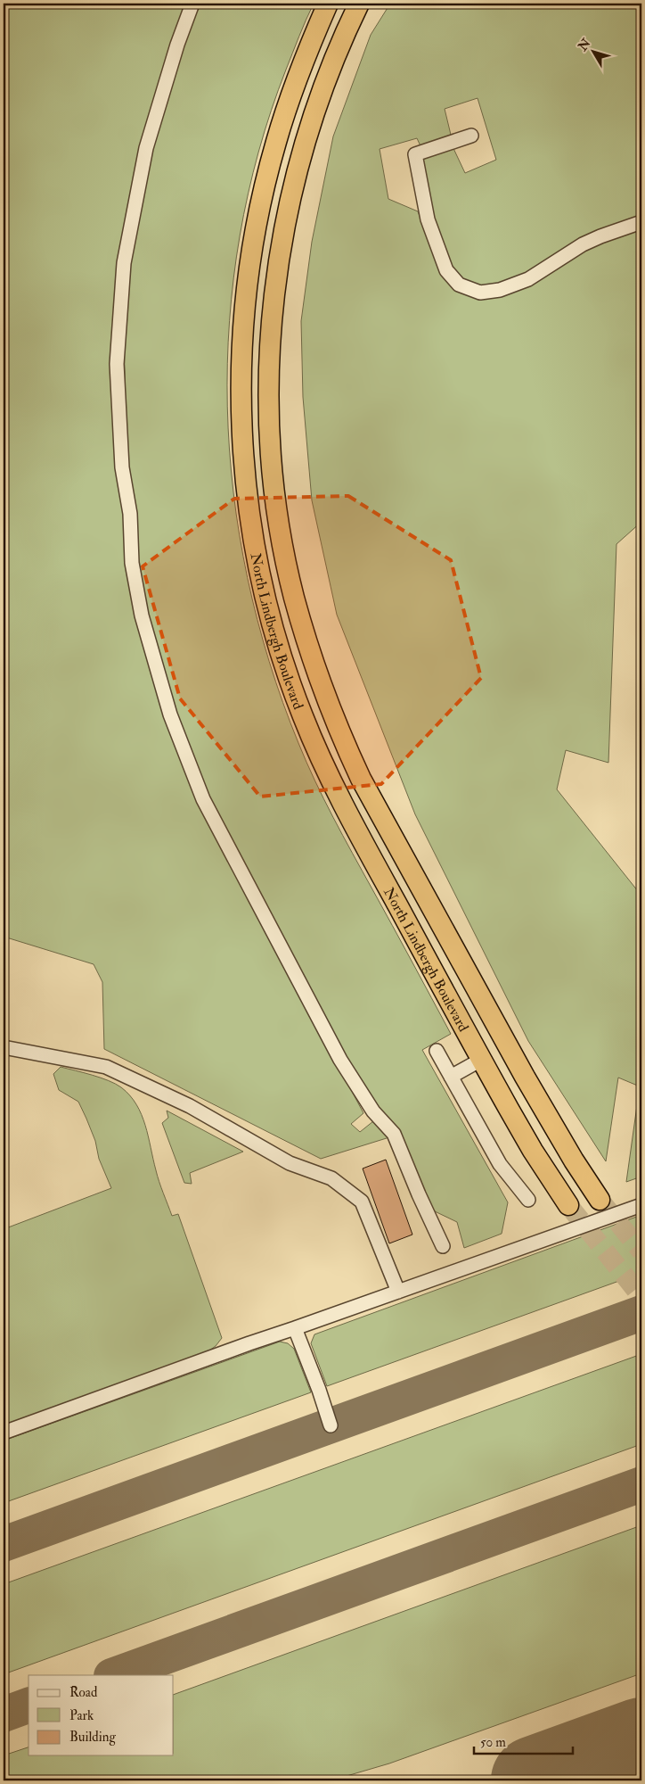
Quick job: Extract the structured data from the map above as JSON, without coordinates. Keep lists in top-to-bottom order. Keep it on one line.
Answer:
{"streets":{"highway":["North Lindbergh Boulevard"]},"legend":["Road","Park","Building"],"scale_bar":"50 m","north":"top left"}
